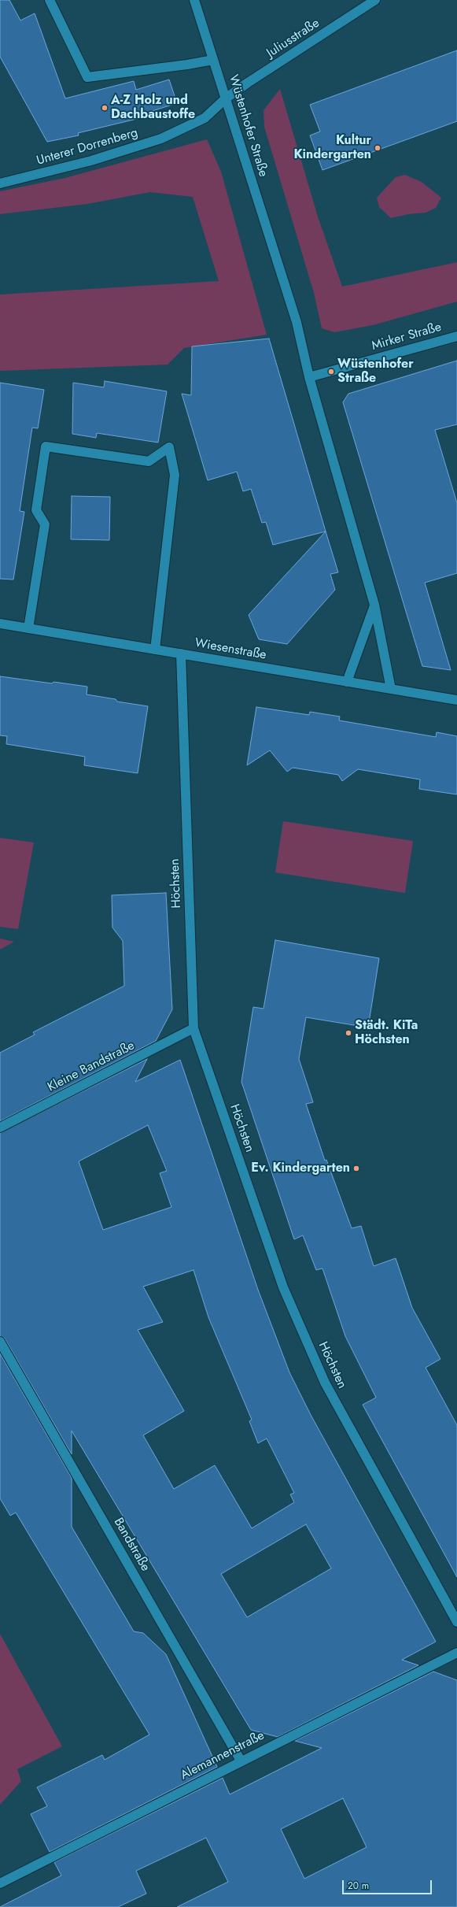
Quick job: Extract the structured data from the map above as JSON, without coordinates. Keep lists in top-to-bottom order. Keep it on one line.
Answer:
{"streets":{"street":["Juliusstraße","Wüstenhofer Straße","Unterer Dorrenberg","Mirker Straße","Wiesenstraße","Höchsten","Kleine Bandstraße","Bandstraße","Alemannenstraße"]},"crossings":[["Juliusstraße","Wüstenhofer Straße"],["Juliusstraße","Unterer Dorrenberg"],["Wüstenhofer Straße","Unterer Dorrenberg"],["Wüstenhofer Straße","Mirker Straße"],["Wüstenhofer Straße","Wiesenstraße"],["Wiesenstraße","Höchsten"],["Höchsten","Kleine Bandstraße"],["Bandstraße","Alemannenstraße"]],"places":["A-Z Holz und Dachbaustoffe","Kultur Kindergarten","Wüstenhofer Straße","Städt. KiTa Höchsten","Ev. Kindergarten"],"scale_bar":"20 m"}
